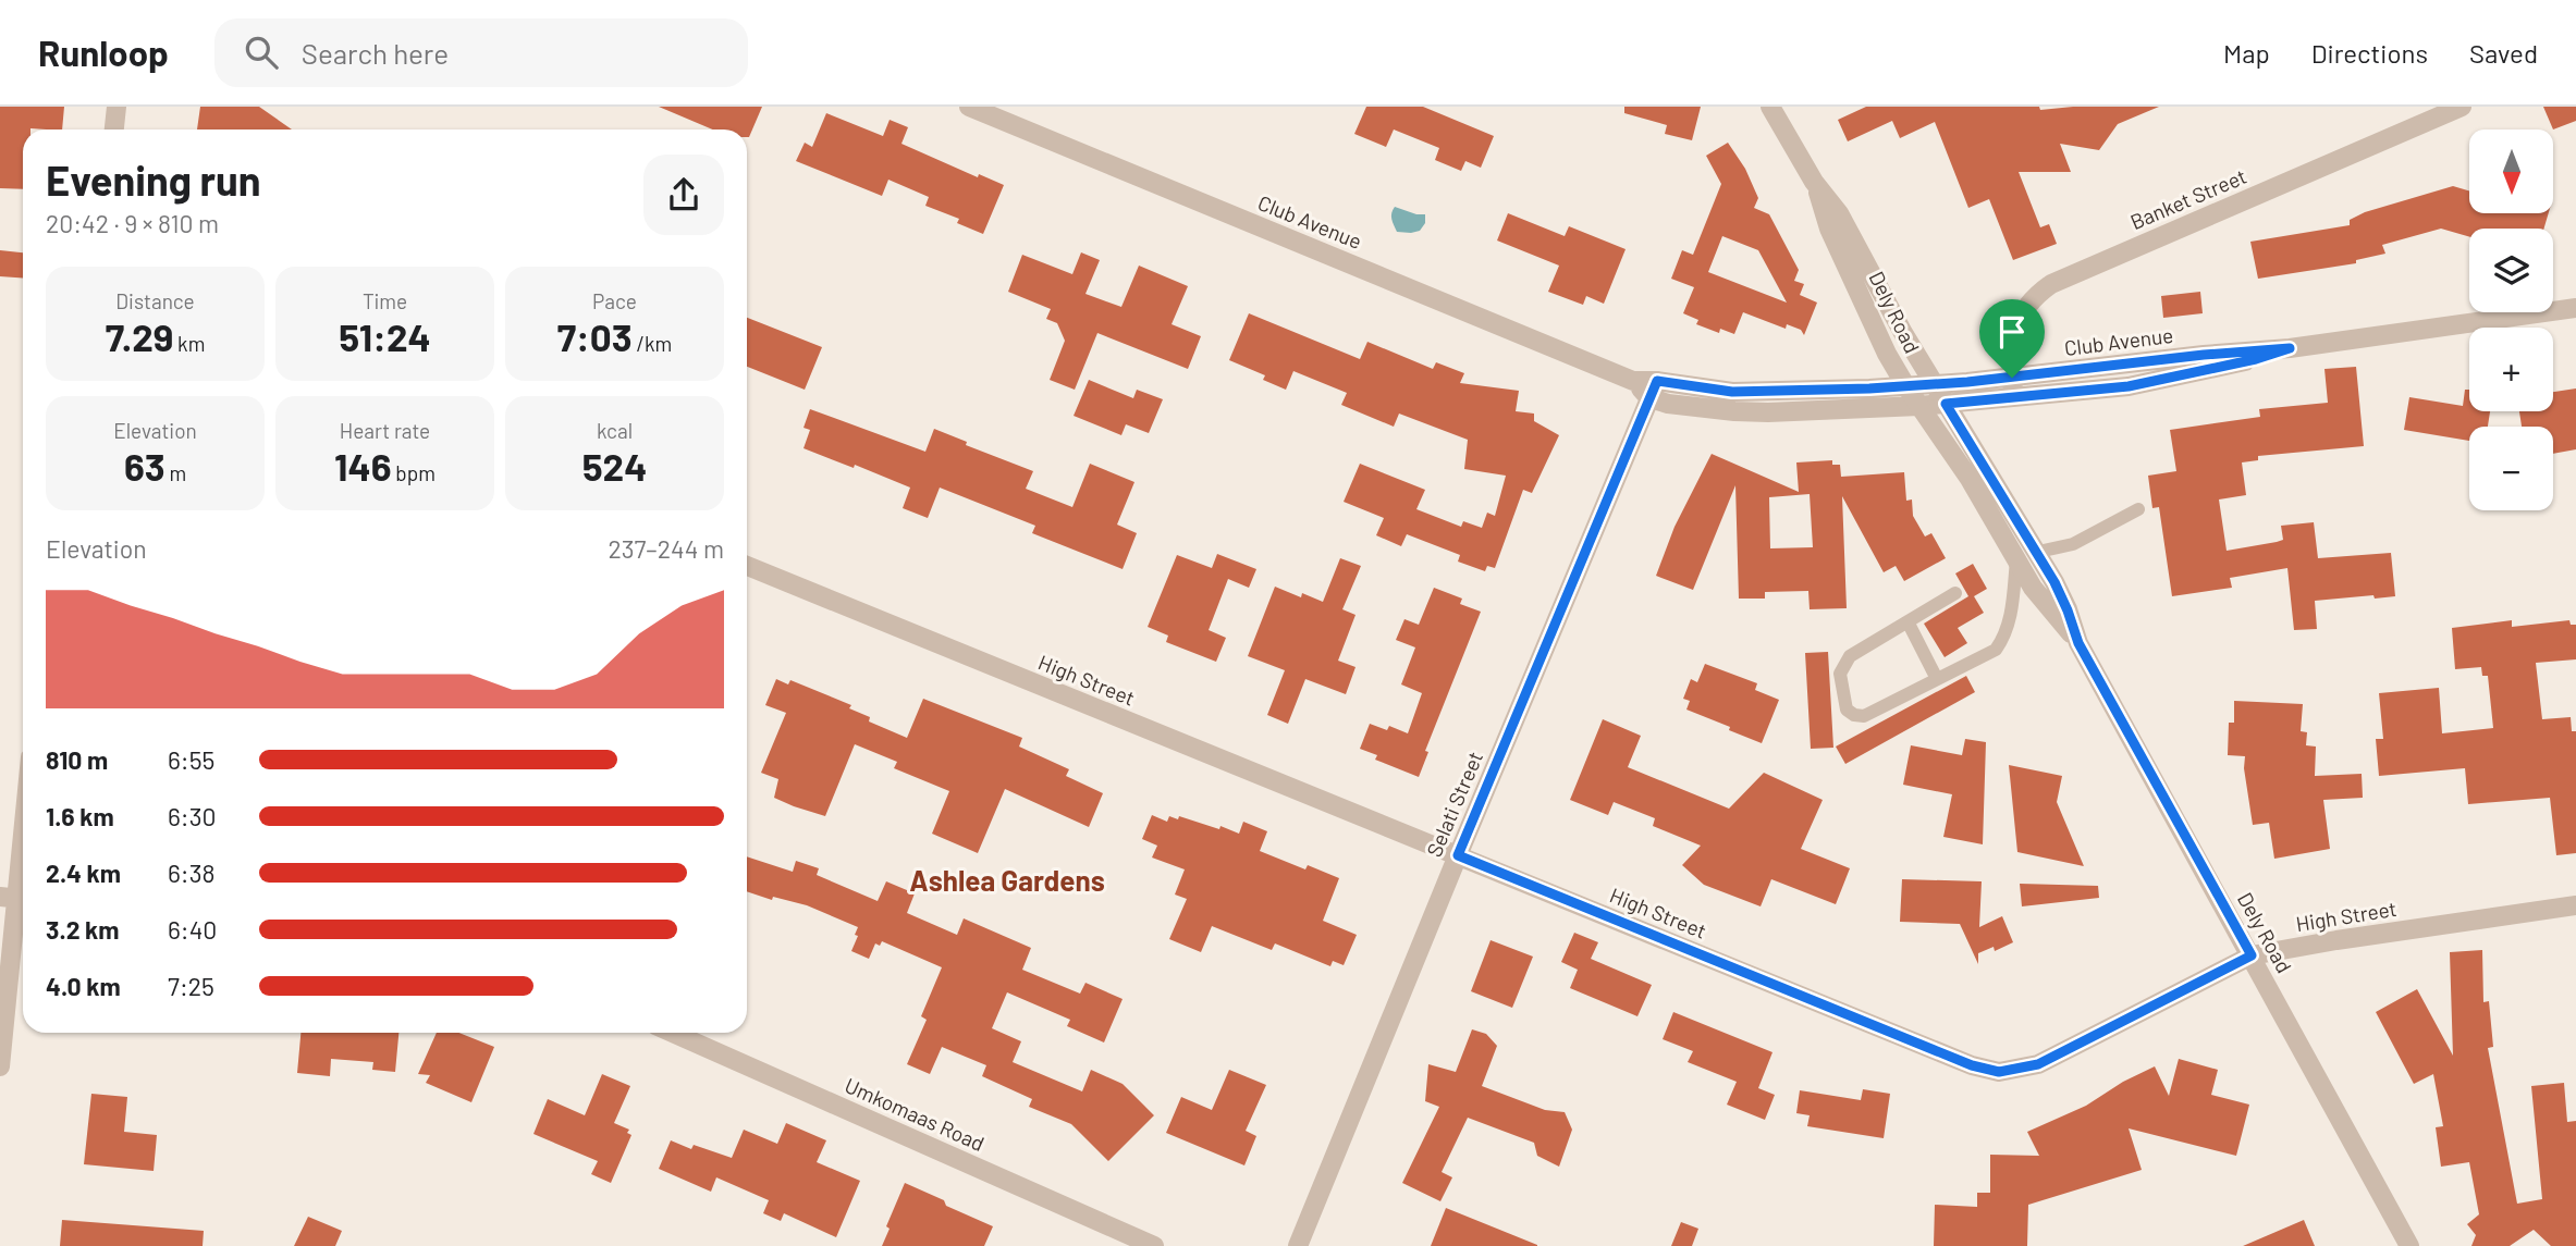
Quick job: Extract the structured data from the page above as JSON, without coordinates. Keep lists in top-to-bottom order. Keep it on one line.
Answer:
{"streets":{"street":["Banket Street","Club Avenue","Dely Road","High Street","Selati Street","Umkomaas Road"]},"crossings":[["Banket Street","Club Avenue"],["Club Avenue","Dely Road"],["Club Avenue","Selati Street"],["Dely Road","High Street"],["High Street","Selati Street"]],"districts":["Ashlea Gardens"],"north":"bottom","page":{"header":"Runloop","search":"Search here","nav":["Map","Directions","Saved"],"map_buttons":["+","−"],"heading":["Evening run","20:42 · 9 × 810 m"],"stats":[["Distance","7.29 km"],["Time","51:24"],["Pace","7:03 /km"],["Elevation","63 m"],["Heart rate","146 bpm"],["kcal","524"]],"chart":["Elevation","237–244 m"],"list":[{"name":"810 m","note":"6:55"},{"name":"1.6 km","note":"6:30"},{"name":"2.4 km","note":"6:38"},{"name":"3.2 km","note":"6:40"},{"name":"4.0 km","note":"7:25"}]}}
